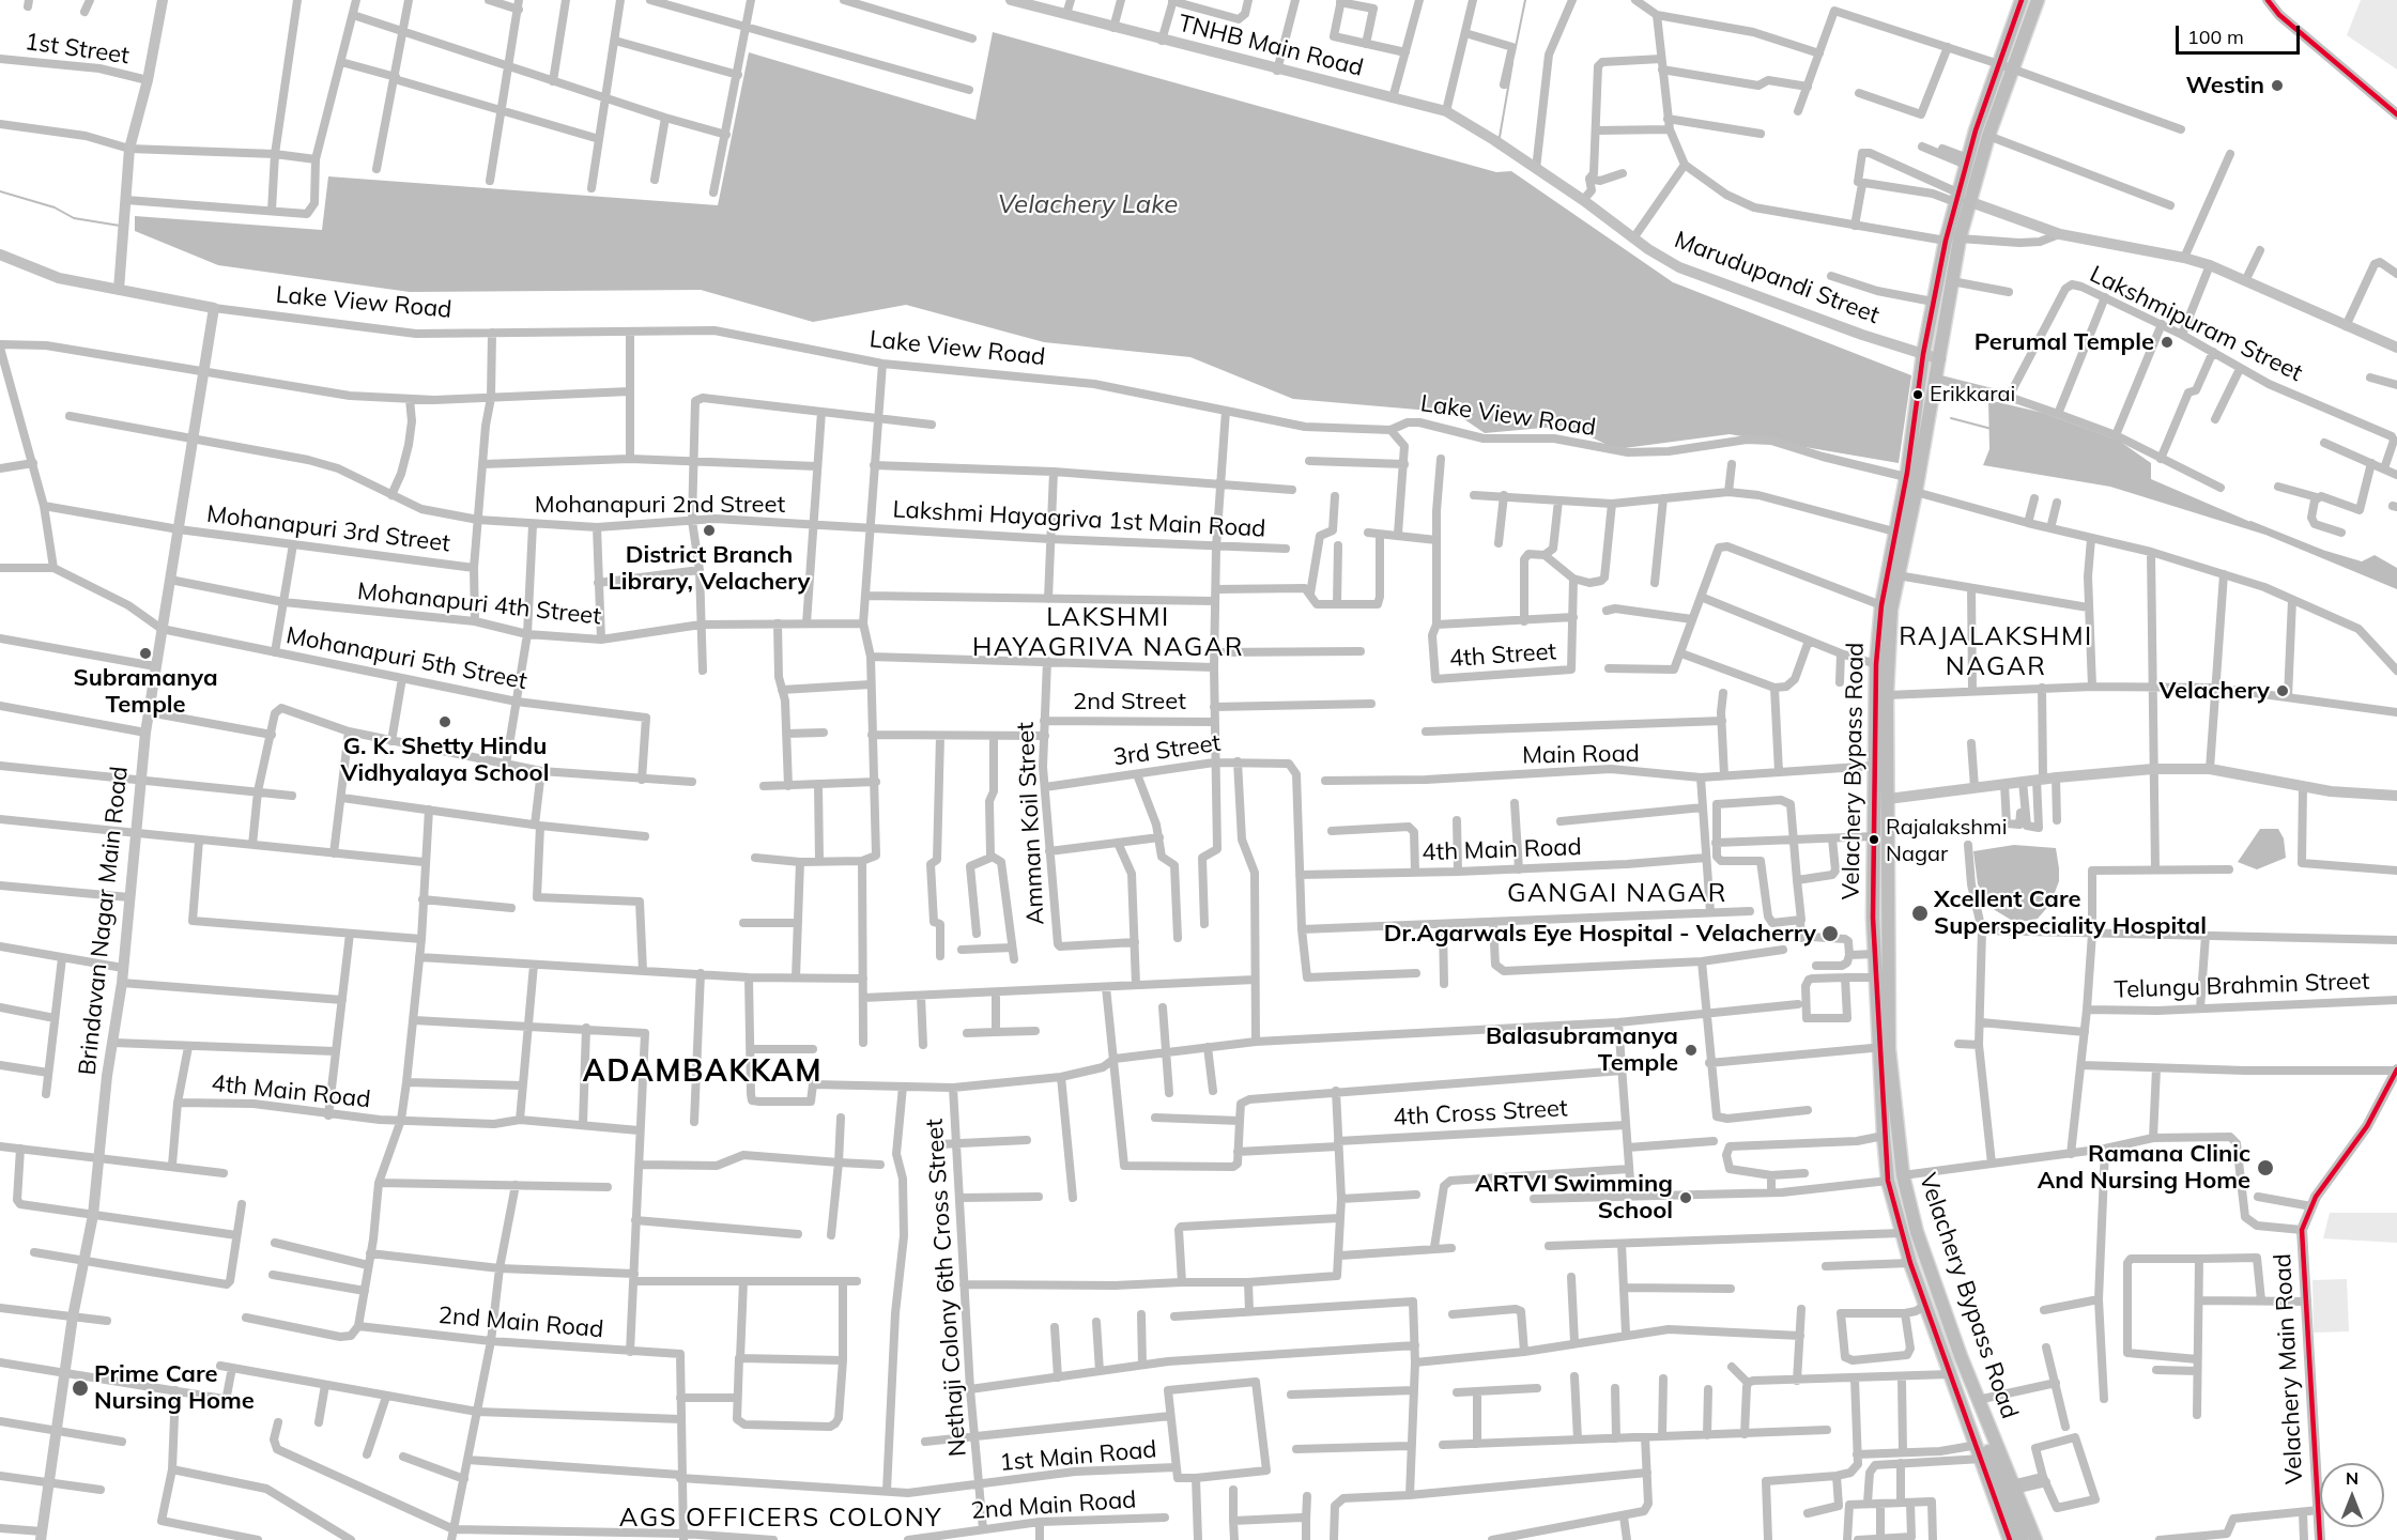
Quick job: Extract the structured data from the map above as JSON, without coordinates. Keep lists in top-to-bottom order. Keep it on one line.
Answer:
{"streets":{"main road":["Velachery Bypass Road"],"street":["TNHB Main Road","1st Street","Marudupandi Street","Lake View Road","Lakshmipuram Street","Mohanapuri 2nd Street","Lakshmi Hayagriva 1st Main Road","Mohanapuri 3rd Street","Mohanapuri 4th Street","4th Street","Mohanapuri 5th Street","2nd Street","3rd Street","Main Road","Amman Koil Street","4th Main Road","Brindavan Nagar Main Road","Telungu Brahmin Street","4th Cross Street","Nethaji Colony 6th Cross Street","2nd Main Road","Velachery Main Road","1st Main Road"]},"crossings":[["TNHB Main Road","Marudupandi Street"],["Marudupandi Street","Velachery Bypass Road"],["Lake View Road","Velachery Bypass Road"],["Lake View Road","Brindavan Nagar Main Road"],["Mohanapuri 2nd Street","Lakshmi Hayagriva 1st Main Road"],["Mohanapuri 2nd Street","Brindavan Nagar Main Road"],["Mohanapuri 3rd Street","Brindavan Nagar Main Road"],["Mohanapuri 4th Street","Brindavan Nagar Main Road"],["Mohanapuri 5th Street","Brindavan Nagar Main Road"],["2nd Street","Amman Koil Street"],["3rd Street","Amman Koil Street"],["3rd Street","4th Main Road"],["Main Road","Velachery Bypass Road"],["Nethaji Colony 6th Cross Street","2nd Main Road"],["Nethaji Colony 6th Cross Street","1st Main Road"]],"districts":["LAKSHMI HAYAGRIVA NAGAR","RAJALAKSHMI NAGAR","GANGAI NAGAR","ADAMBAKKAM","AGS OFFICERS COLONY"],"water":["Velachery Lake"],"places":["Westin","Perumal Temple","Erikkarai","District Branch Library, Velachery","Subramanya Temple","Velachery","G. K. Shetty Hindu Vidhyalaya School","Rajalakshmi Nagar","Xcellent Care Superspeciality Hospital","Dr.Agarwals Eye Hospital - Velacherry","Balasubramanya Temple","Ramana Clinic And Nursing Home","ARTVI Swimming School","Prime Care Nursing Home"],"scale_bar":"100 m","north":"top"}
